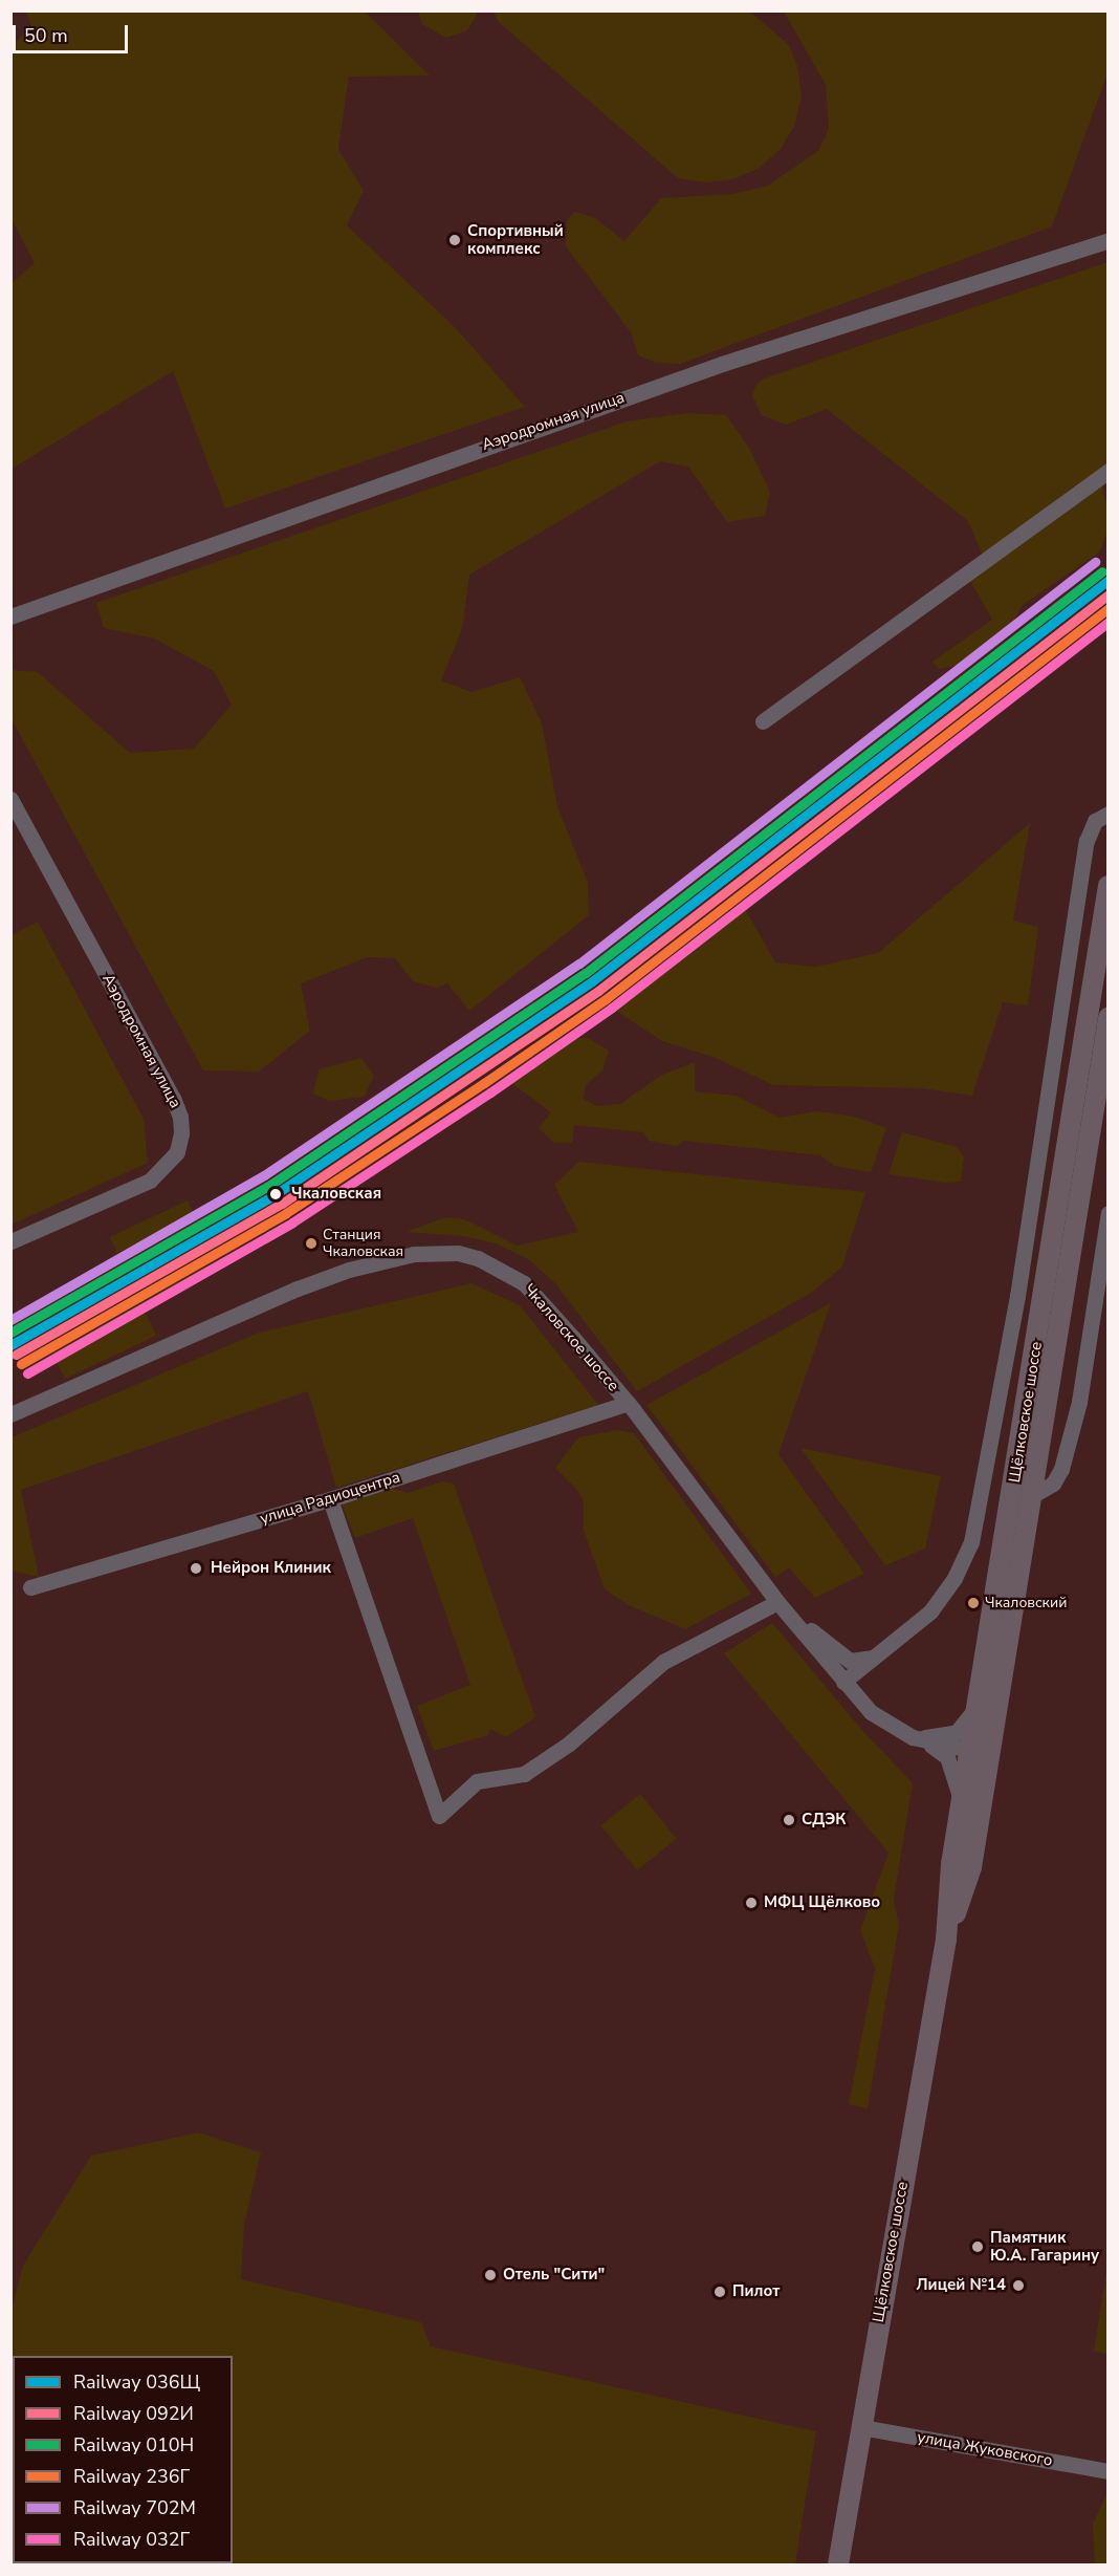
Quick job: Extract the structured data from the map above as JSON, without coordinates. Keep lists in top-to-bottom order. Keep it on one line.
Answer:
{"streets":{"main road":["Щёлковское шоссе"],"street":["Аэродромная улица","Чкаловское шоссе","улица Радиоцентра","улица Жуковского"]},"crossings":[["Чкаловское шоссе","Щёлковское шоссе"],["Чкаловское шоссе","улица Радиоцентра"],["Щёлковское шоссе","улица Жуковского"]],"places":["Спортивный комплекс","Чкаловская","Станция Чкаловская","Нейрон Клиник","Чкаловский","СДЭК","МФЦ Щёлково","Памятник Ю.А. Гагарину","Отель \"Сити\"","Лицей №14","Пилот"],"lines":["rail line 702М","rail line 010Н","rail line 036Щ","rail line 092И","rail line 236Г","rail line 032Г"],"legend":["Railway 036Щ","Railway 092И","Railway 010Н","Railway 236Г","Railway 702М","Railway 032Г"],"scale_bar":"50 m"}
